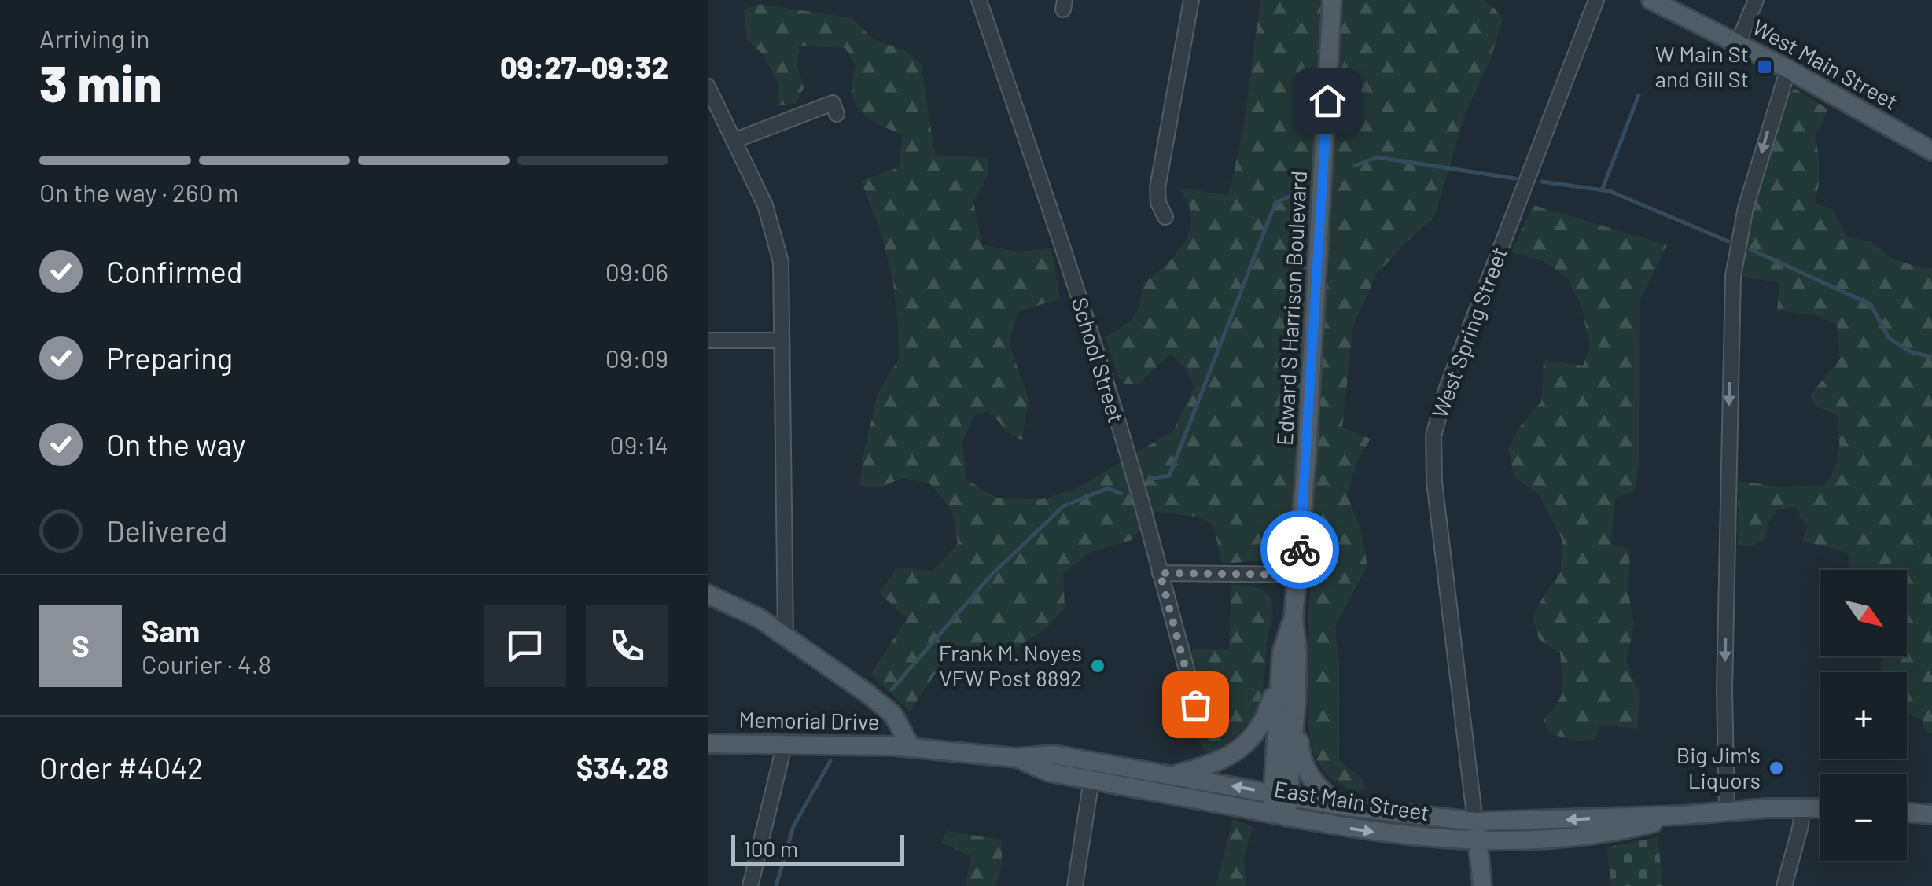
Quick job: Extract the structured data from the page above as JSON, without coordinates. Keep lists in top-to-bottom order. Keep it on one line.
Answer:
{"streets":{"main road":["West Main Street","Edward S Harrison Boulevard","Memorial Drive","East Main Street"],"street":["West Spring Street","School Street"]},"crossings":[["Edward S Harrison Boulevard","East Main Street"],["West Spring Street","East Main Street"],["Memorial Drive","East Main Street"]],"places":{"transit":["W Main St and Gill St"],"other":["Frank M. Noyes VFW Post 8892","Big Jim's Liquors"]},"scale_bar":"100 m","north":"bottom right","page":{"heading":["3 min","Arriving in","09:27–09:32"],"panel":["Sam","Courier · 4.8","Order #4042","$34.28"],"bar":"On the way · 260 m","list":[["Confirmed","09:06"],["Preparing","09:09"],["On the way","09:14"],"Delivered"],"map_buttons":["+","−"],"round":"S","scale":"100 m"}}
